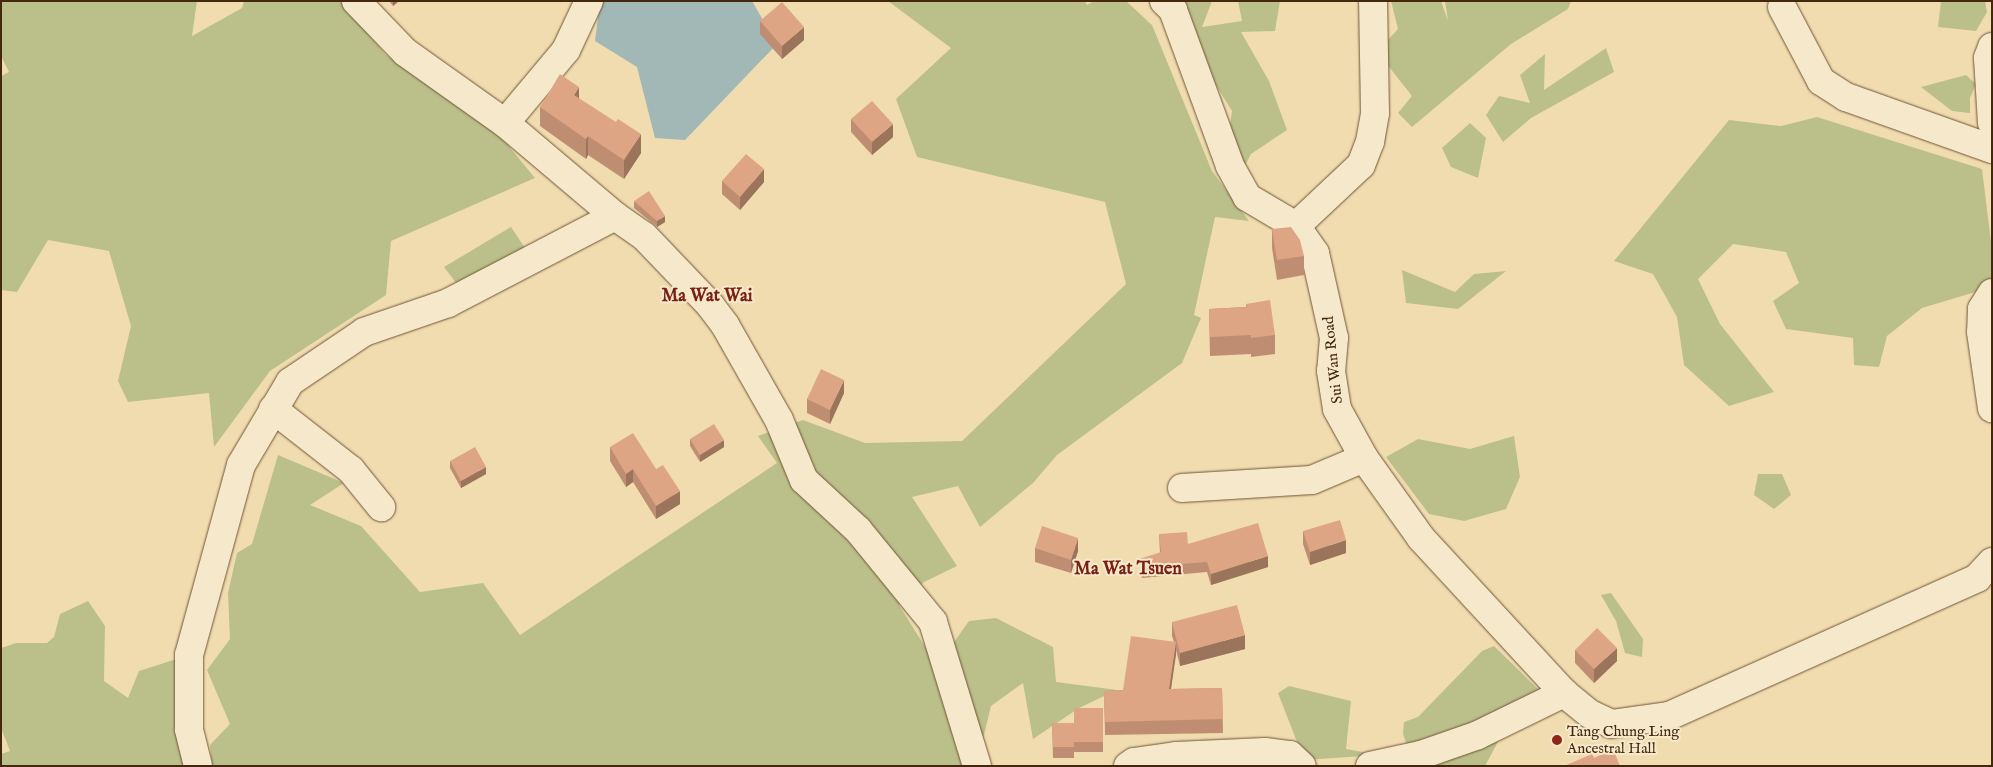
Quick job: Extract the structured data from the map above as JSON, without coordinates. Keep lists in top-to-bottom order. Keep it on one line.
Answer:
{"streets":{"street":["Sui Wan Road"]},"districts":["Ma Wat Wai","Ma Wat Tsuen"],"places":["Tang Chung Ling Ancestral Hall"]}
